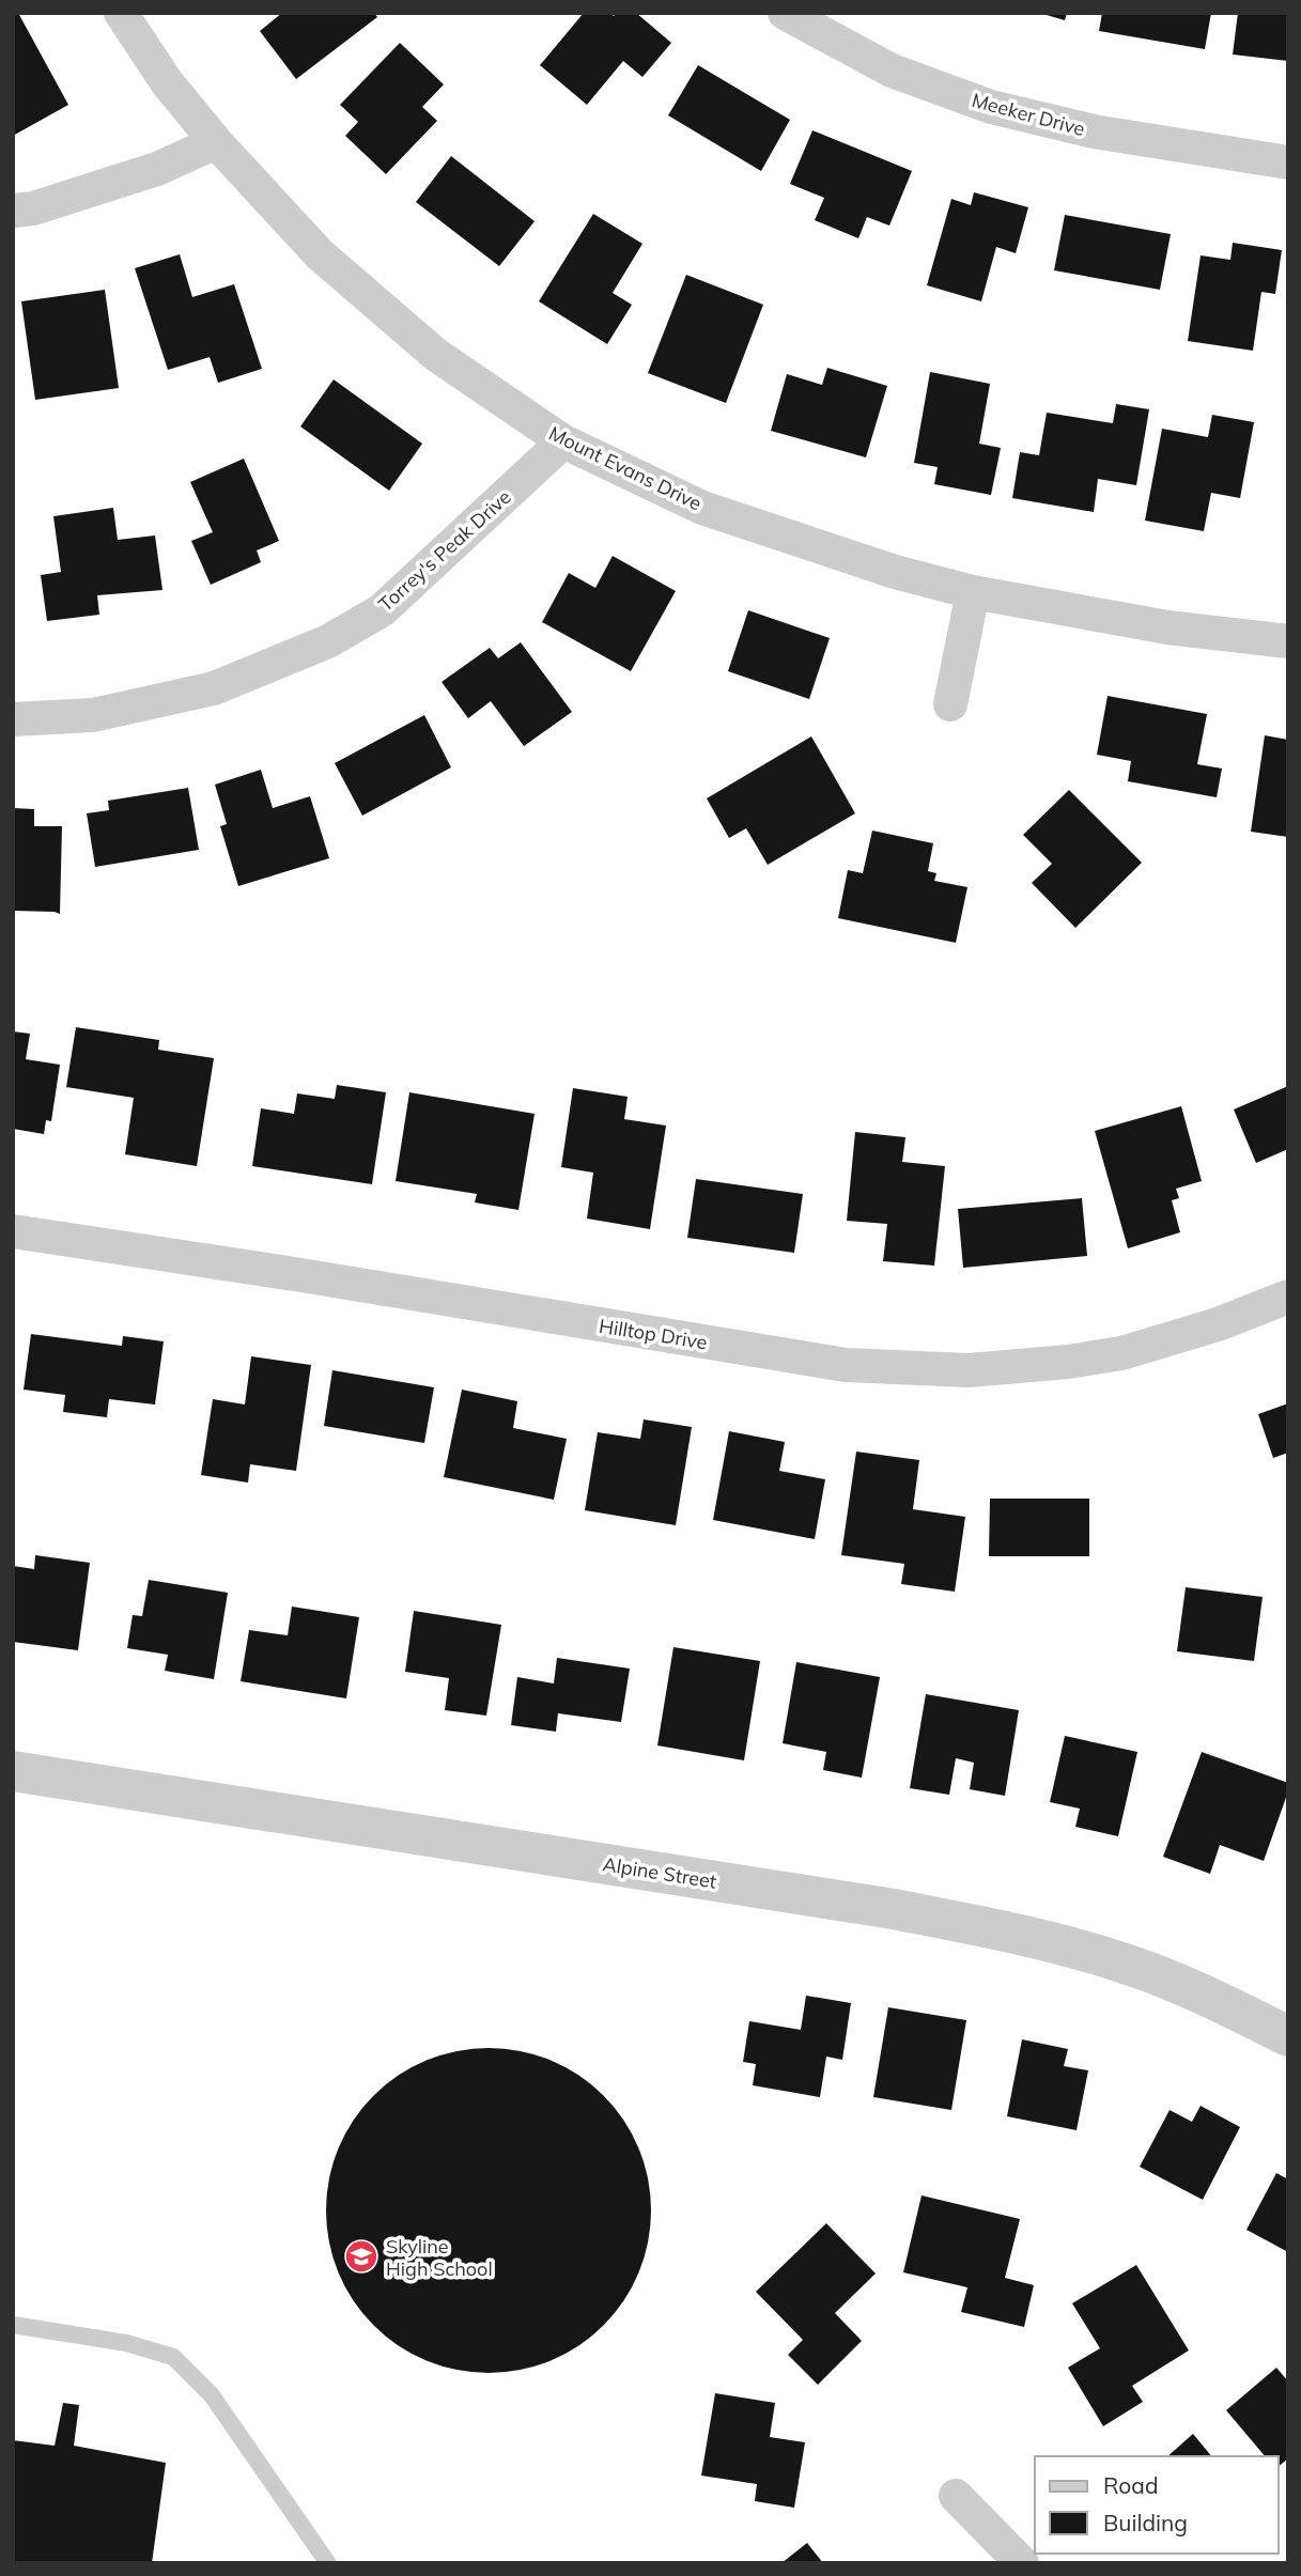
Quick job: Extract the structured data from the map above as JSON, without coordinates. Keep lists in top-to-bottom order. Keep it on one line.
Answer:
{"streets":{"street":["Meeker Drive","Mount Evans Drive","Torrey's Peak Drive","Hilltop Drive","Alpine Street"]},"crossings":[["Mount Evans Drive","Torrey's Peak Drive"]],"places":{"school or university":["Skyline High School"]},"legend":["Road","Building"]}
